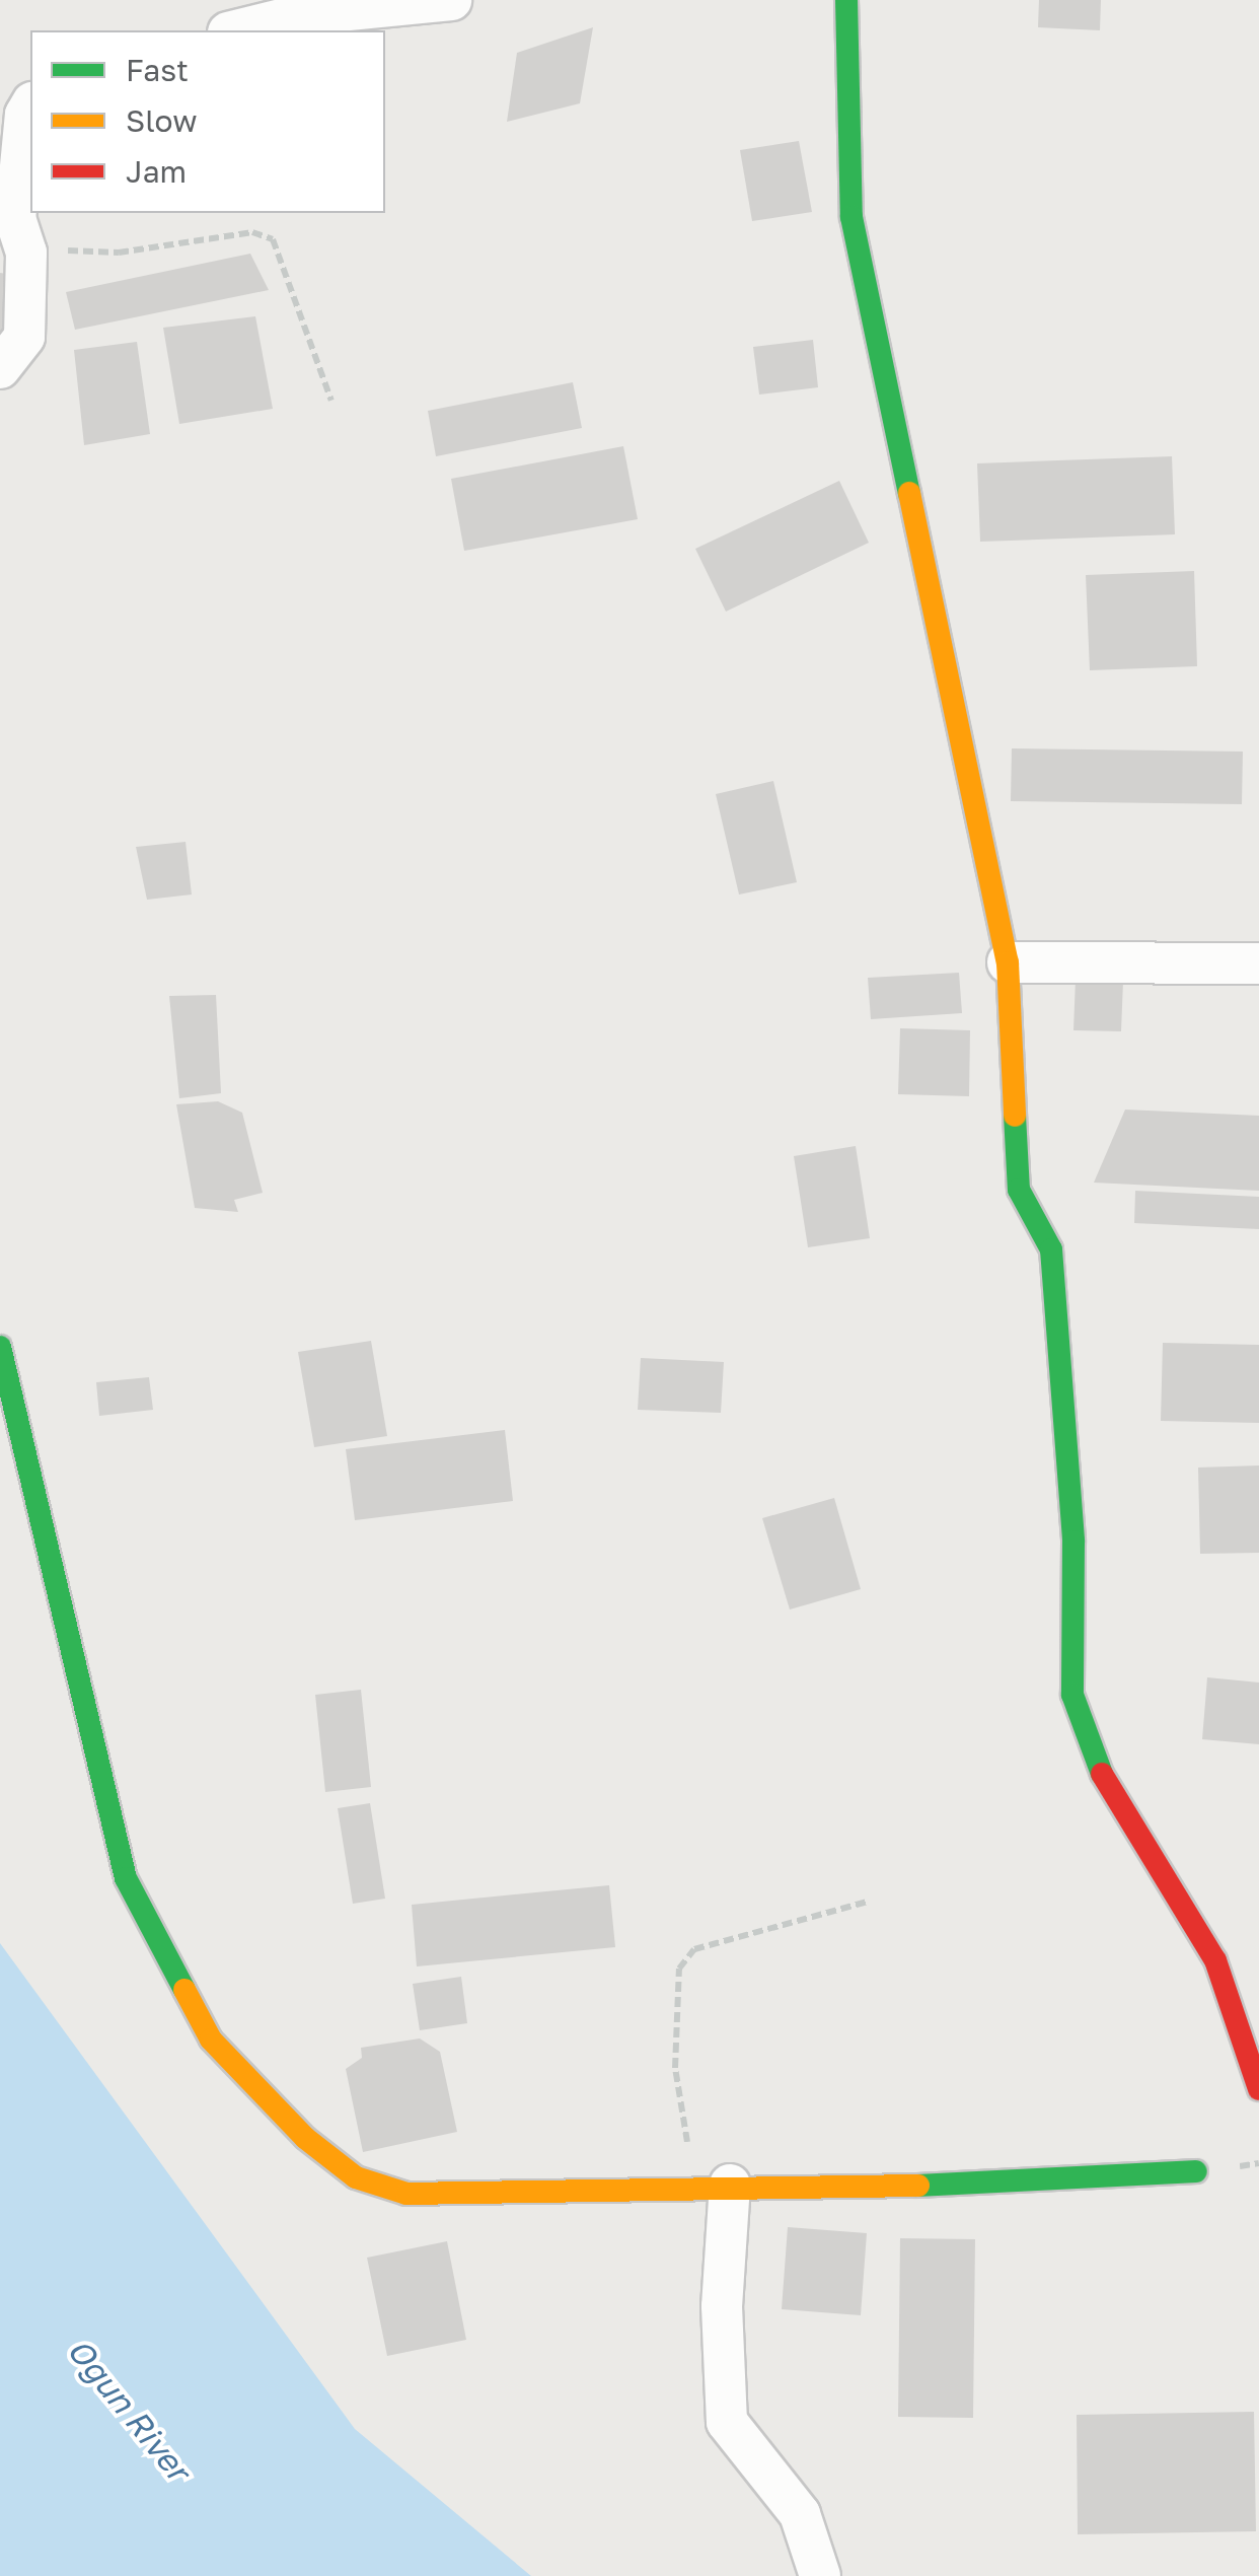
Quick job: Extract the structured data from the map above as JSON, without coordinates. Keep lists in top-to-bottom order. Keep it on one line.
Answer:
{"water":["Ogun River"],"legend":["Fast","Slow","Jam"]}
